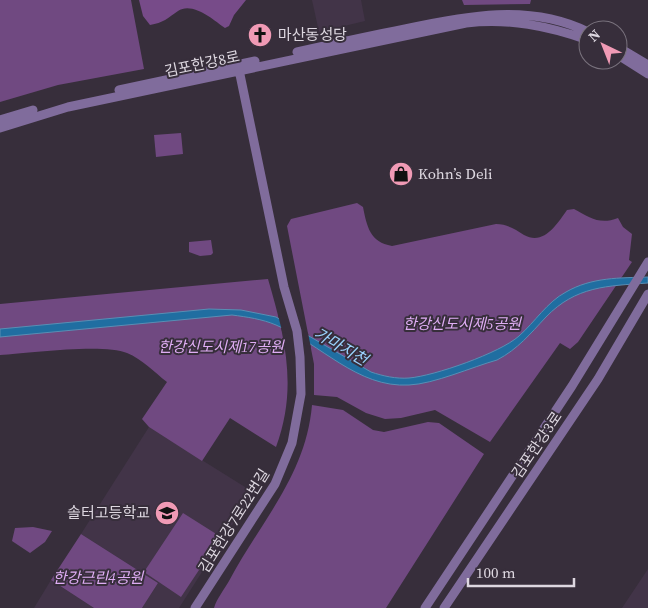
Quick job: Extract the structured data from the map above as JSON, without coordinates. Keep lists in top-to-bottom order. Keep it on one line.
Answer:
{"streets":{"street":["김포한강8로","김포한강3로","김포한강7로22번길"]},"crossings":[["김포한강8로","김포한강7로22번길"]],"water":["가마지천"],"parks":["한강신도시제5공원","한강신도시제17공원","한강근린4공원"],"places":{"church":["마산동성당"],"shop":["Kohn’s Deli"],"school or university":["솔터고등학교"]},"scale_bar":"100 m","north":"top left"}
